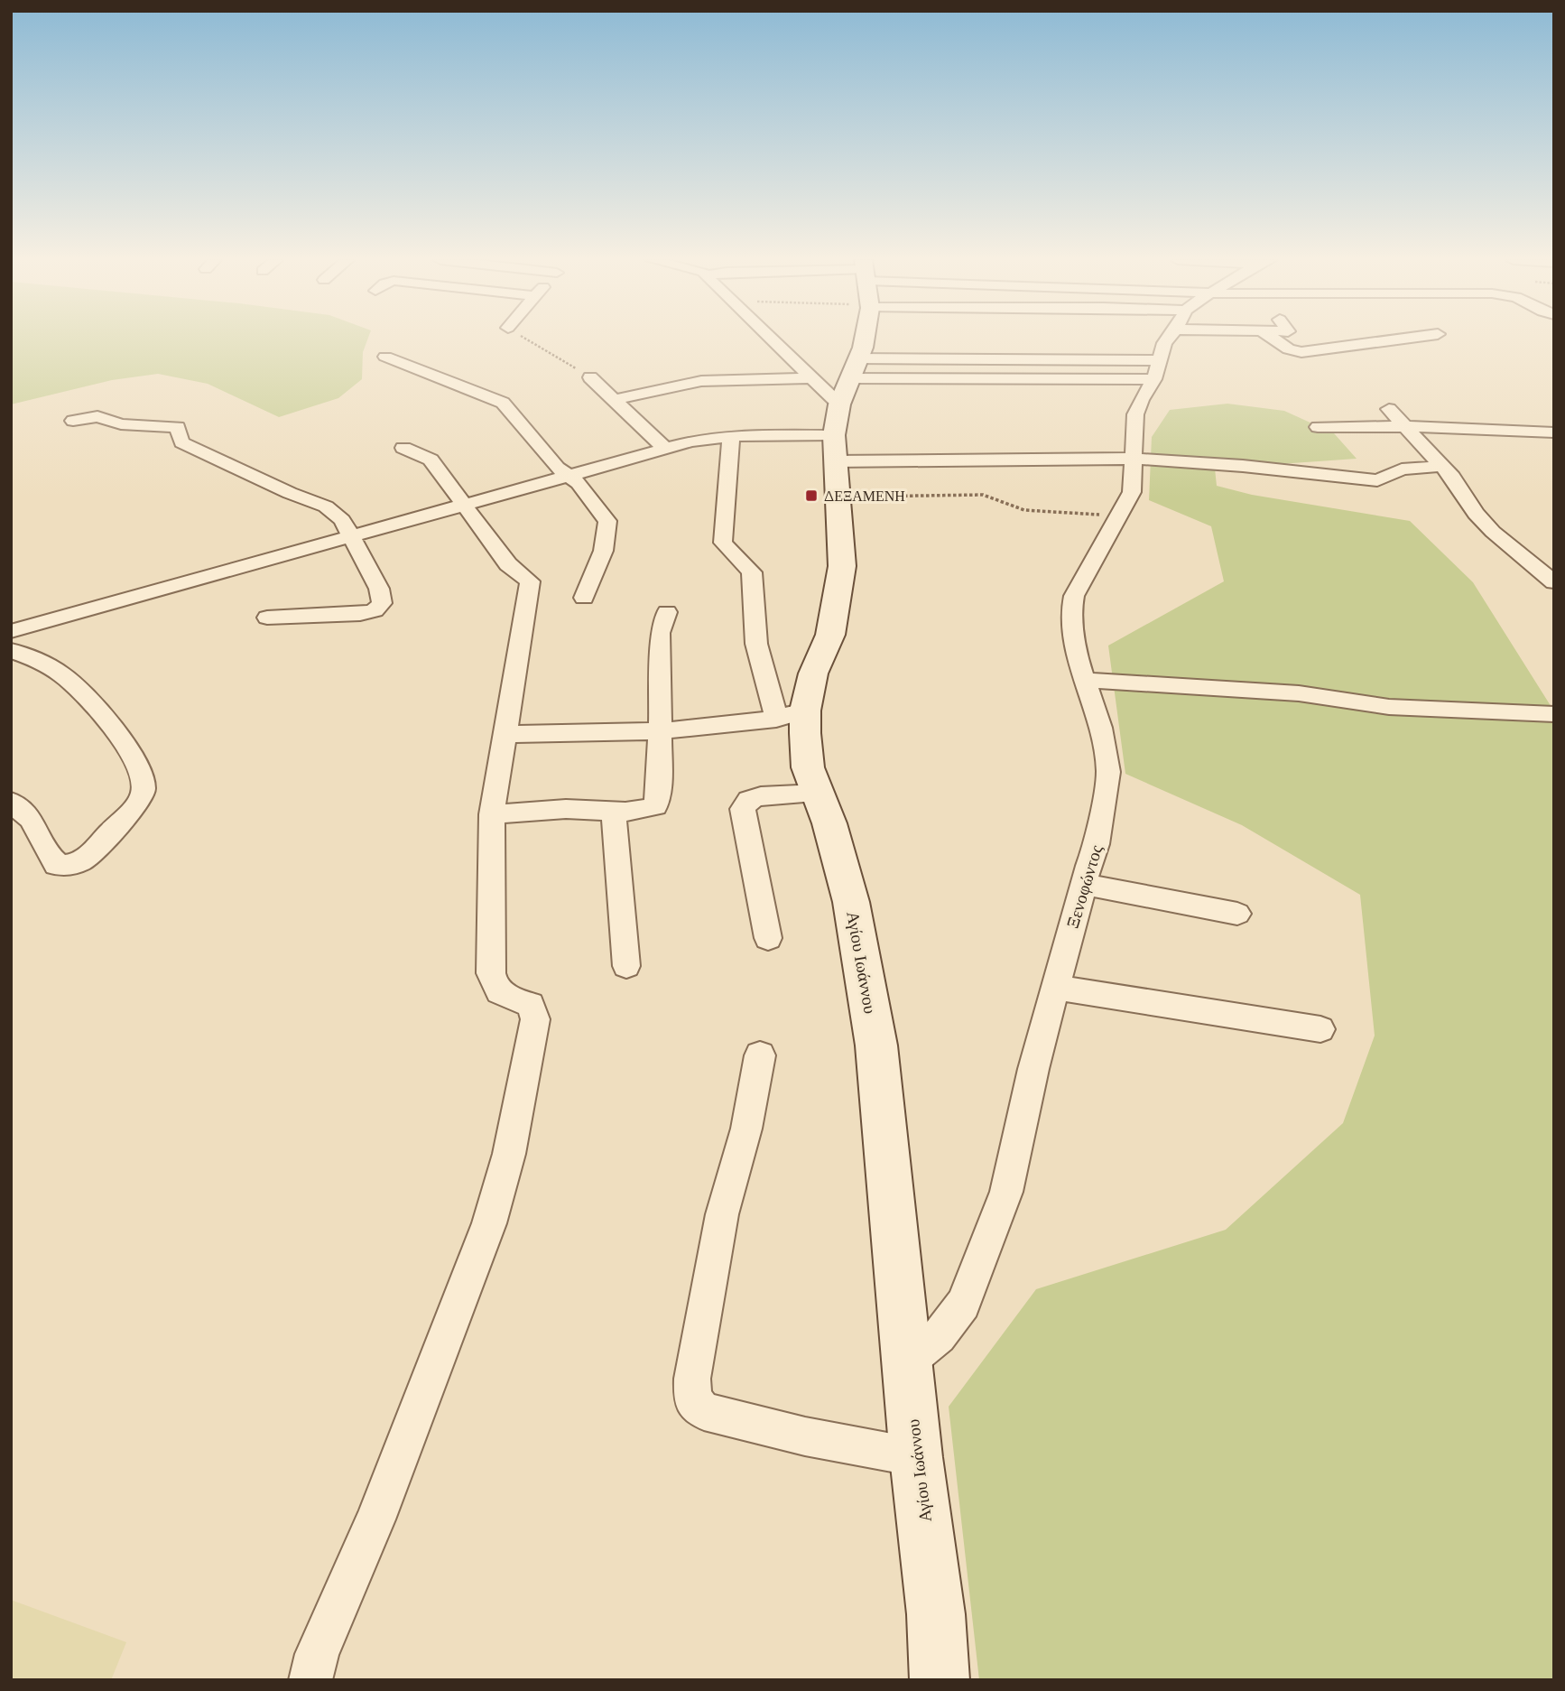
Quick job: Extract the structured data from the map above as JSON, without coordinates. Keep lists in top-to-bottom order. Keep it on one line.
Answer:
{"streets":{"street":["Ξενοφώντος","Αγίου Ιωάννου"]},"crossings":[["Ξενοφώντος","Αγίου Ιωάννου"]],"places":{"transit":["ΔΕΞΑΜΕΝΗ"]}}
